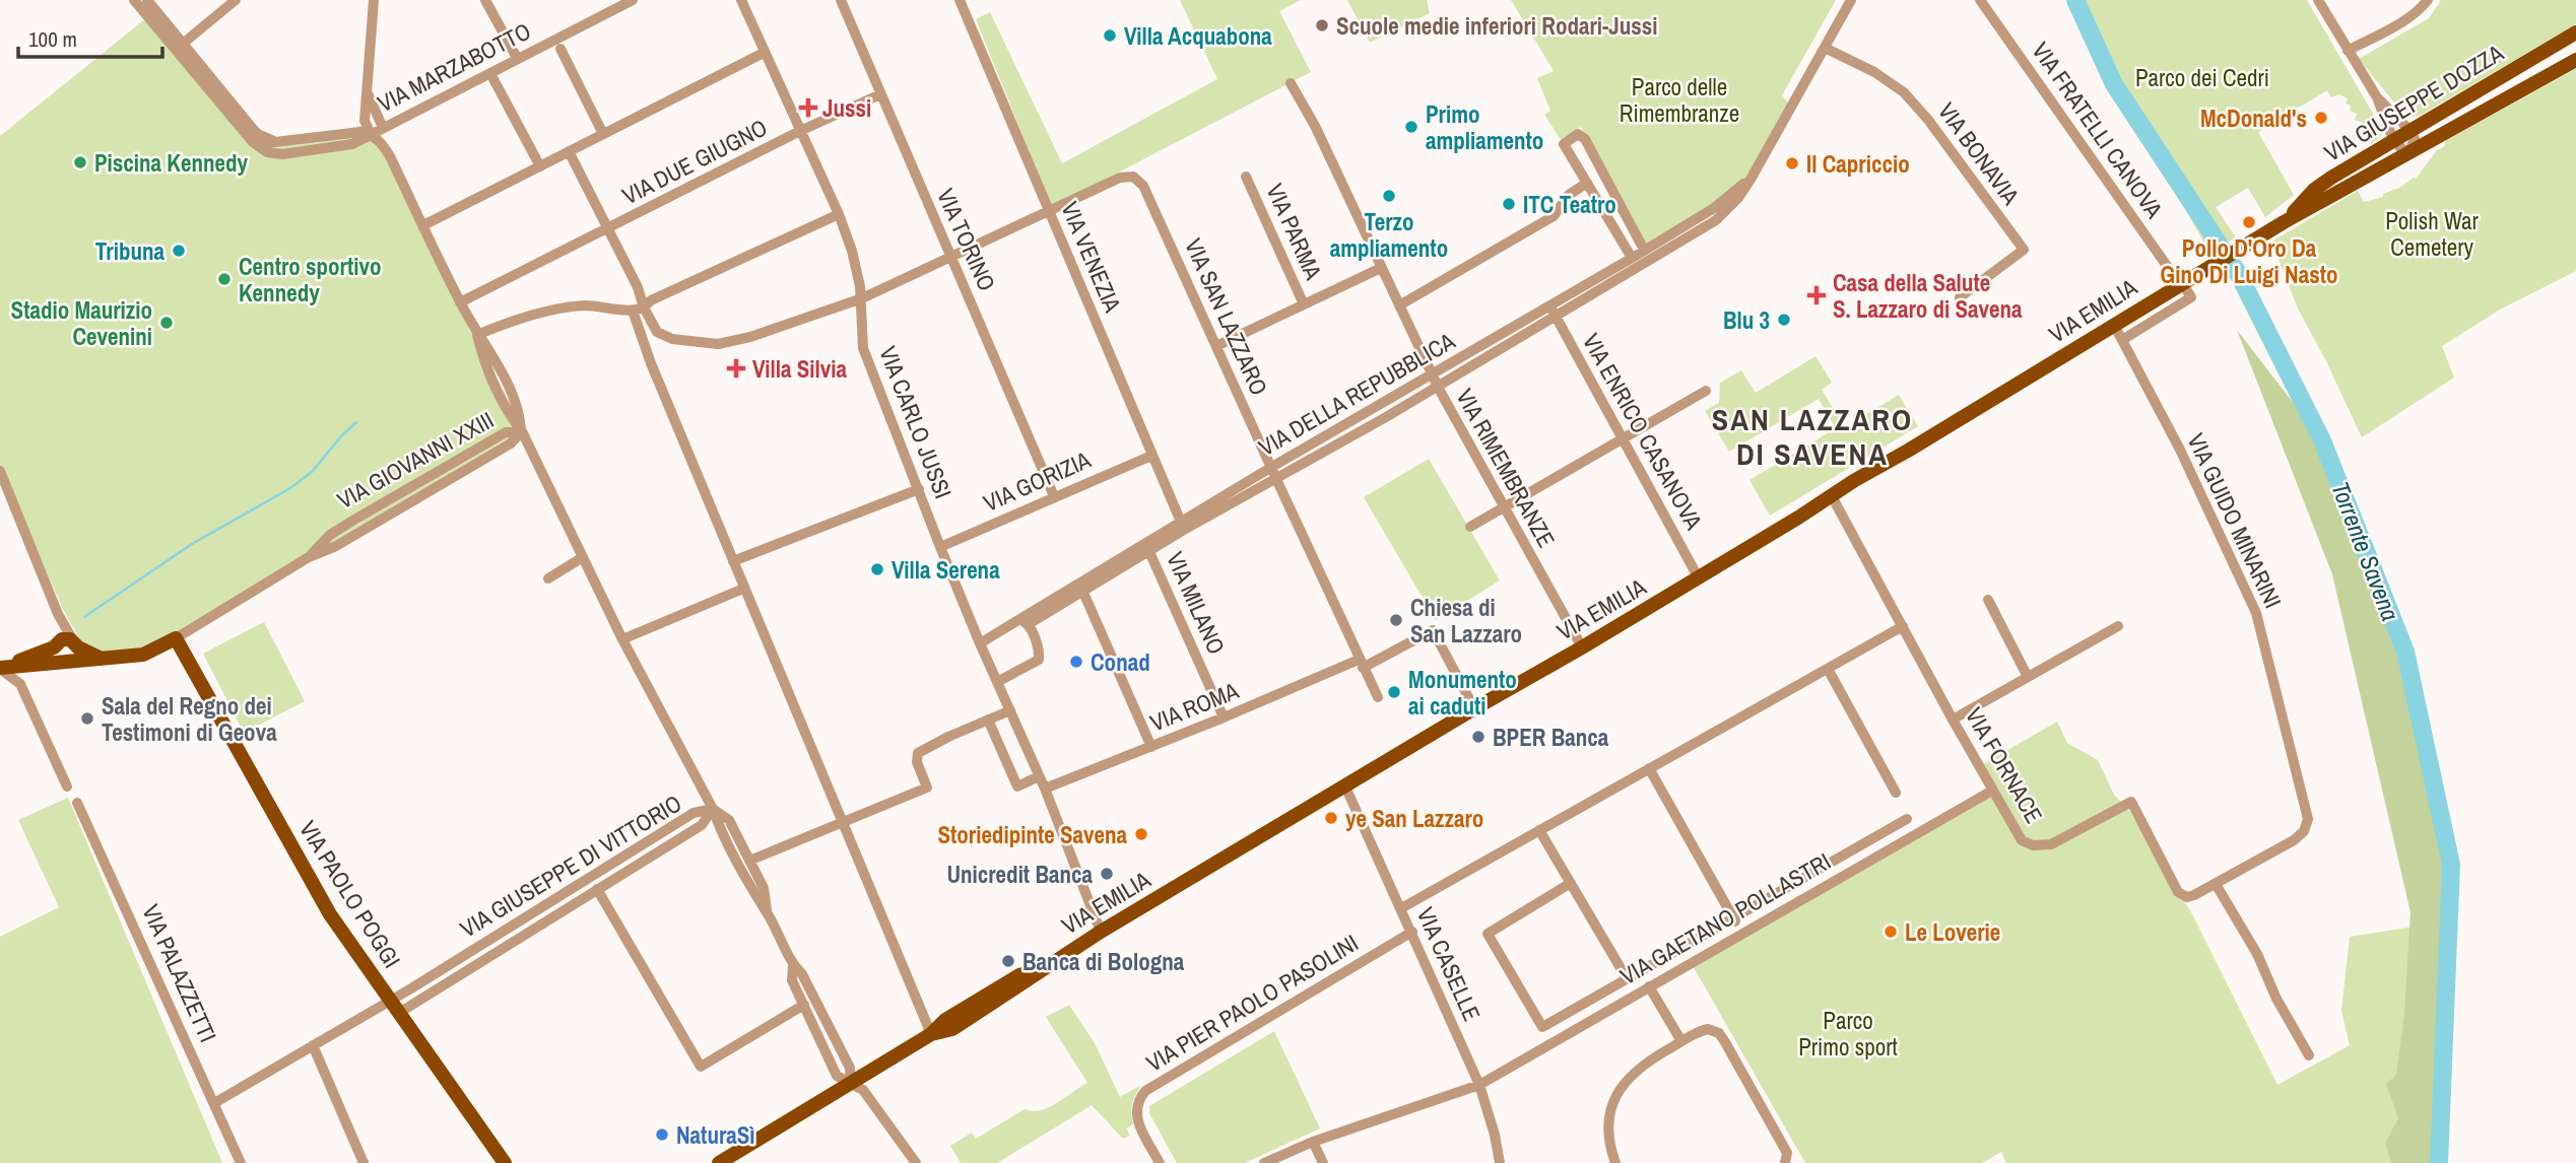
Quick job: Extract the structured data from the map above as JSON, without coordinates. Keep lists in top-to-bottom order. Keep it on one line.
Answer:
{"streets":{"main road":["VIA GIUSEPPE DOZZA","VIA EMILIA","VIA GIOVANNI XXIII","VIA PAOLO POGGI"],"street":["VIA MARZABOTTO","VIA FRATELLI CANOVA","VIA BONAVIA","VIA DUE GIUGNO","VIA PARMA","VIA TORINO","VIA VENEZIA","VIA SAN LAZZARO","VIA DELLA REPUBBLICA","VIA CARLO JUSSI","VIA ENRICO CASANOVA","VIA RIMEMBRANZE","VIA GORIZIA","VIA GUIDO MINARINI","VIA MILANO","VIA ROMA","VIA FORNACE","VIA GIUSEPPE DI VITTORIO","VIA GAETANO POLLASTRI","VIA CASELLE","VIA PALAZZETTI","VIA PIER PAOLO PASOLINI"]},"crossings":[["VIA GIUSEPPE DOZZA","VIA EMILIA"],["VIA FRATELLI CANOVA","VIA EMILIA"],["VIA BONAVIA","VIA DELLA REPUBBLICA"],["VIA DUE GIUGNO","VIA TORINO"],["VIA DUE GIUGNO","VIA CARLO JUSSI"],["VIA PARMA","VIA SAN LAZZARO"],["VIA PARMA","VIA RIMEMBRANZE"],["VIA TORINO","VIA GORIZIA"],["VIA VENEZIA","VIA SAN LAZZARO"],["VIA VENEZIA","VIA DELLA REPUBBLICA"],["VIA VENEZIA","VIA GORIZIA"],["VIA EMILIA","VIA CARLO JUSSI"],["VIA EMILIA","VIA ENRICO CASANOVA"],["VIA EMILIA","VIA RIMEMBRANZE"],["VIA EMILIA","VIA GUIDO MINARINI"],["VIA EMILIA","VIA ROMA"],["VIA EMILIA","VIA FORNACE"],["VIA EMILIA","VIA CASELLE"],["VIA SAN LAZZARO","VIA DELLA REPUBBLICA"],["VIA SAN LAZZARO","VIA ROMA"],["VIA DELLA REPUBBLICA","VIA CARLO JUSSI"],["VIA DELLA REPUBBLICA","VIA ENRICO CASANOVA"],["VIA DELLA REPUBBLICA","VIA RIMEMBRANZE"],["VIA DELLA REPUBBLICA","VIA MILANO"],["VIA CARLO JUSSI","VIA GORIZIA"],["VIA CARLO JUSSI","VIA ROMA"],["VIA GIOVANNI XXIII","VIA PAOLO POGGI"],["VIA GUIDO MINARINI","VIA FORNACE"],["VIA MILANO","VIA ROMA"],["VIA FORNACE","VIA GAETANO POLLASTRI"],["VIA GIUSEPPE DI VITTORIO","VIA PAOLO POGGI"],["VIA GIUSEPPE DI VITTORIO","VIA PALAZZETTI"],["VIA GAETANO POLLASTRI","VIA CASELLE"],["VIA CASELLE","VIA PIER PAOLO PASOLINI"]],"districts":["SAN LAZZARO DI SAVENA"],"water":["Torrente Savena"],"parks":["Parco dei Cedri","Parco delle Rimembranze","Polish War Cemetery","Parco Primo sport"],"places":{"other":["Scuole medie inferiori Rodari-Jussi","Villa Acquabona","McDonald's","Primo ampliamento","Piscina Kennedy","Il Capriccio","Terzo ampliamento","ITC Teatro","Pollo D'Oro Da Gino Di Luigi Nasto","Tribuna","Centro sportivo Kennedy","Blu 3","Stadio Maurizio Cevenini","Villa Serena","Chiesa di San Lazzaro","Conad","Monumento ai caduti","Sala del Regno dei Testimoni di Geova","BPER Banca","ye San Lazzaro","Storiedipinte Savena","Unicredit Banca","Le Loverie","Banca di Bologna","NaturaSì"],"health":["Jussi","Casa della Salute S. Lazzaro di Savena","Villa Silvia"]},"scale_bar":"100 m"}
